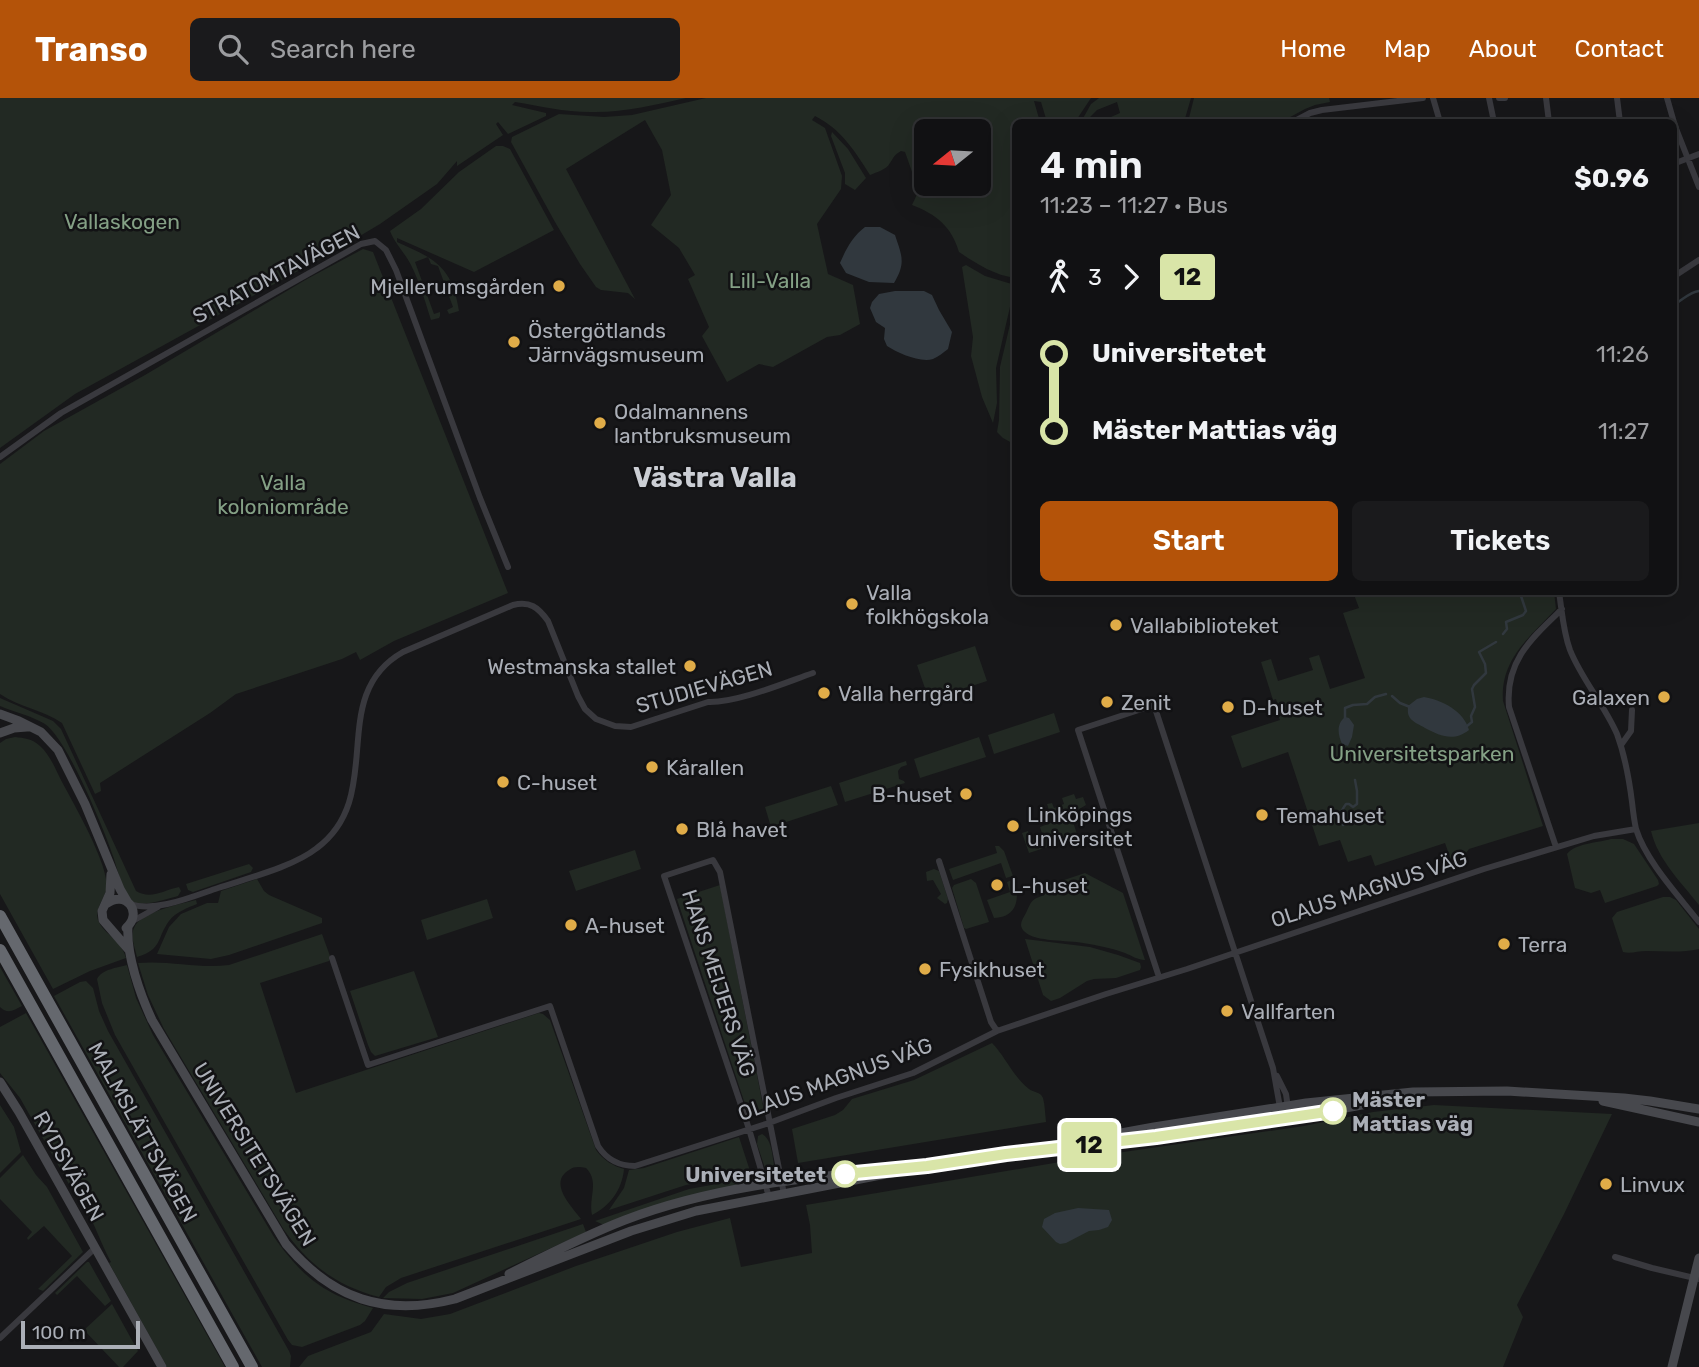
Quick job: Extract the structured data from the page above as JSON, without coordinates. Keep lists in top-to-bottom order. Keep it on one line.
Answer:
{"streets":{"highway":["MALMSLÄTTSVÄGEN"],"main road":["UNIVERSITETSVÄGEN","RYDSVÄGEN"],"street":["STRATOMTAVÄGEN","STUDIEVÄGEN","OLAUS MAGNUS VÄG","HANS MEIJERS VÄG"]},"crossings":[["STUDIEVÄGEN","UNIVERSITETSVÄGEN"],["OLAUS MAGNUS VÄG","HANS MEIJERS VÄG"],["HANS MEIJERS VÄG","UNIVERSITETSVÄGEN"]],"districts":["Västra Valla"],"parks":["Vallaskogen","Lill-Valla","Valla koloniområde","Universitetsparken"],"places":["Mjellerumsgården","Östergötlands Järnvägsmuseum","Odalmannens lantbruksmuseum","Valla folkhögskola","Vallabiblioteket","Westmanska stallet","Valla herrgård","Galaxen","Zenit","D-huset","Kårallen","C-huset","B-huset","Temahuset","Linköpings universitet","Blå havet","L-huset","A-huset","Terra","Fysikhuset","Vallfarten","Mäster Mattias väg","Universitetet","Linvux"],"lines":["bus line 12"],"scale_bar":"100 m","north":"left","page":{"header":"Transo","search":"Search here","nav":["Home","Map","About","Contact"],"on_map":"12","heading":["4 min","11:23 – 11:27 · Bus","$0.96"],"legs":["3","12"],"list":[{"name":"Universitetet","value":"11:26"},{"name":"Mäster Mattias väg","value":"11:27"}],"buttons":["Start","Tickets"],"scale":"100 m"}}
